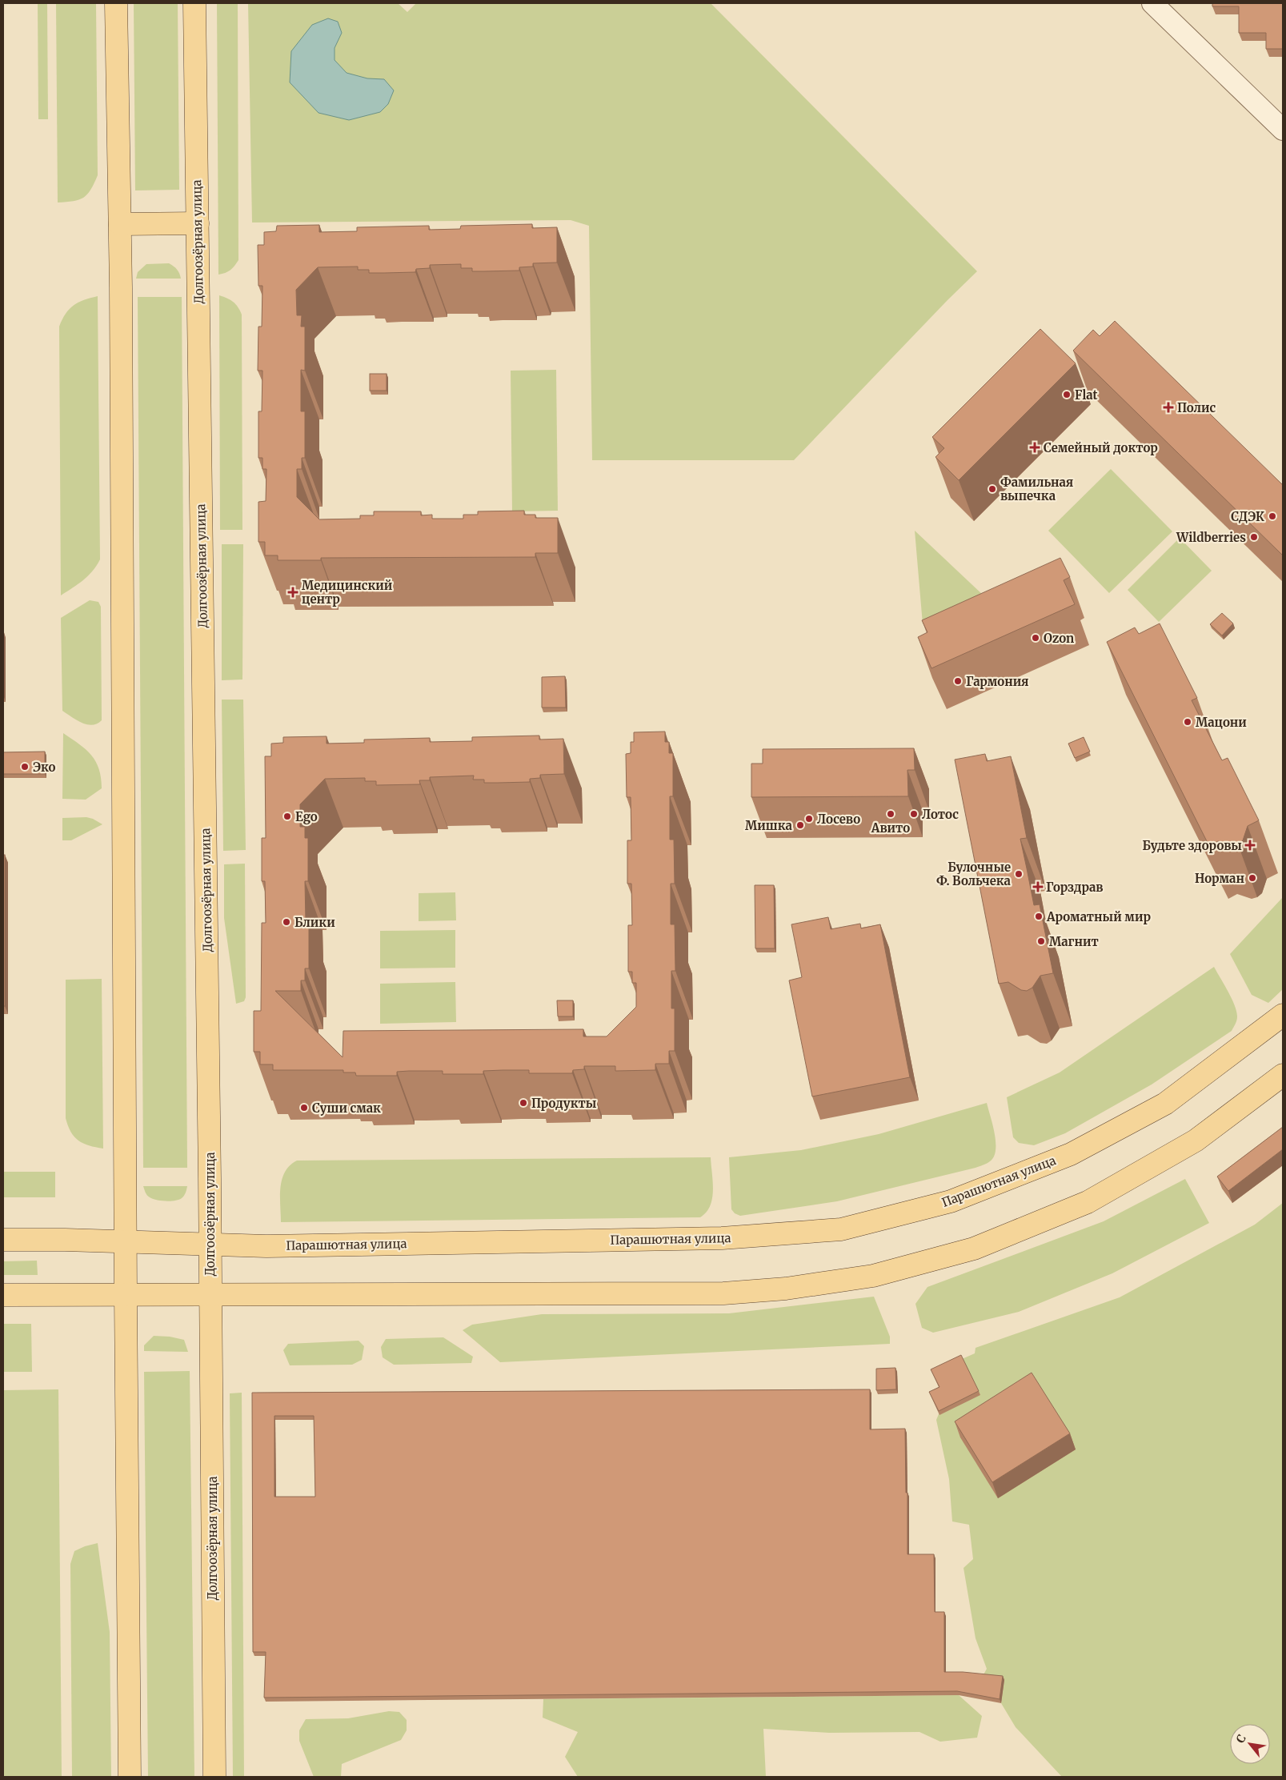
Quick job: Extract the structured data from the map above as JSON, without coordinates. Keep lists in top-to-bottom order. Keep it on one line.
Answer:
{"streets":{"main road":["Долгоозёрная улица","Парашютная улица"]},"crossings":[["Долгоозёрная улица","Парашютная улица"]],"places":{"other":["Flat","Фамильная выпечка","СДЭК","Wildberries","Ozon","Гармония","Мацони","Эко","Авито","Лотос","Ego","Лосево","Мишка","Булочные Ф. Вольчека","Норман","Ароматный мир","Блики","Магнит","Продукты","Суши смак"],"health":["Полис","Семейный доктор","Медицинский центр","Будьте здоровы","Горздрав"]},"north":"top left"}
